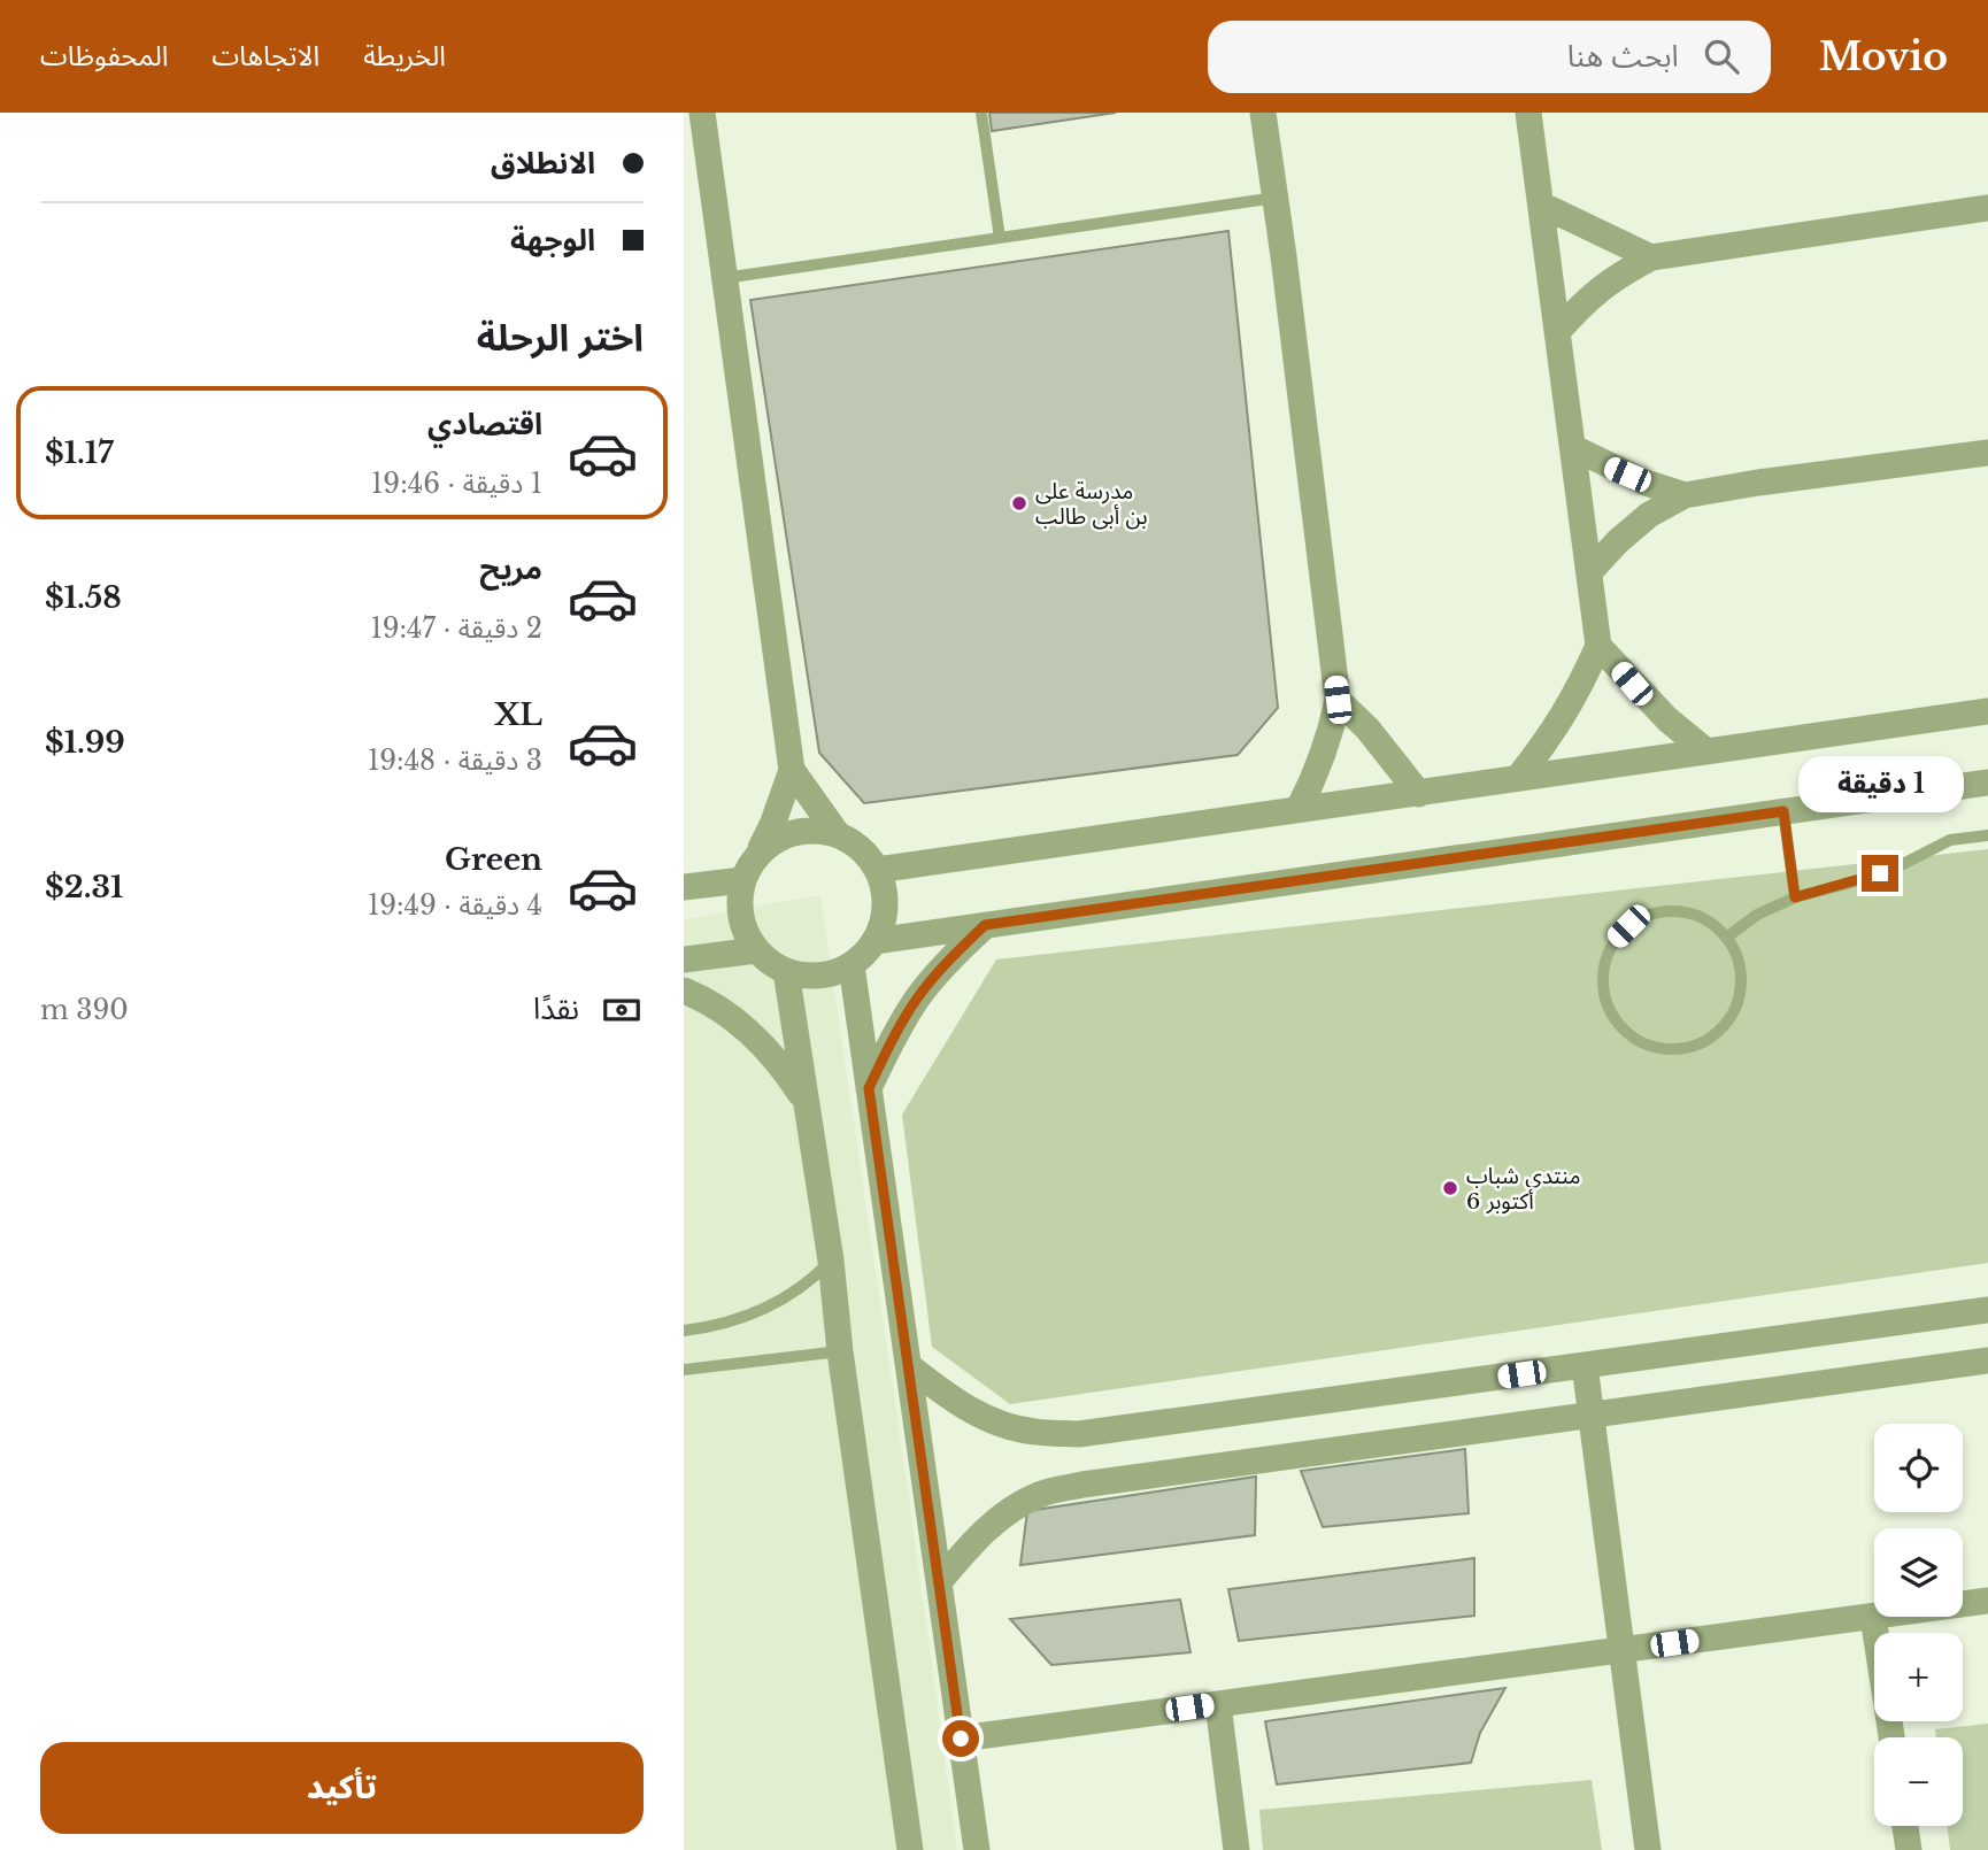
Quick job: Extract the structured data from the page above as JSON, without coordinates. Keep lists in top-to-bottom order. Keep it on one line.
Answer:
{"places":["مدرسة على بن أبى طالب","منتدى شباب 6 أكتوبر"],"page":{"header":"Movio","search":"ابحث هنا","nav":["الخريطة","الاتجاهات","المحفوظات"],"banner":["الانطلاق","الوجهة"],"heading":"اختر الرحلة","list":[{"name":"اقتصادي","note":"1 دقيقة · 19:46","value":"$1.17"},{"name":"مريح","note":"2 دقيقة · 19:47","value":"$1.58"},{"name":"XL","note":"3 دقيقة · 19:48","value":"$1.99"},{"name":"Green","note":"4 دقيقة · 19:49","value":"$2.31"}],"bubble":"1 دقيقة","pay":["نقدًا","390 m"],"map_buttons":["+","−"],"buttons":"تأكيد"}}
